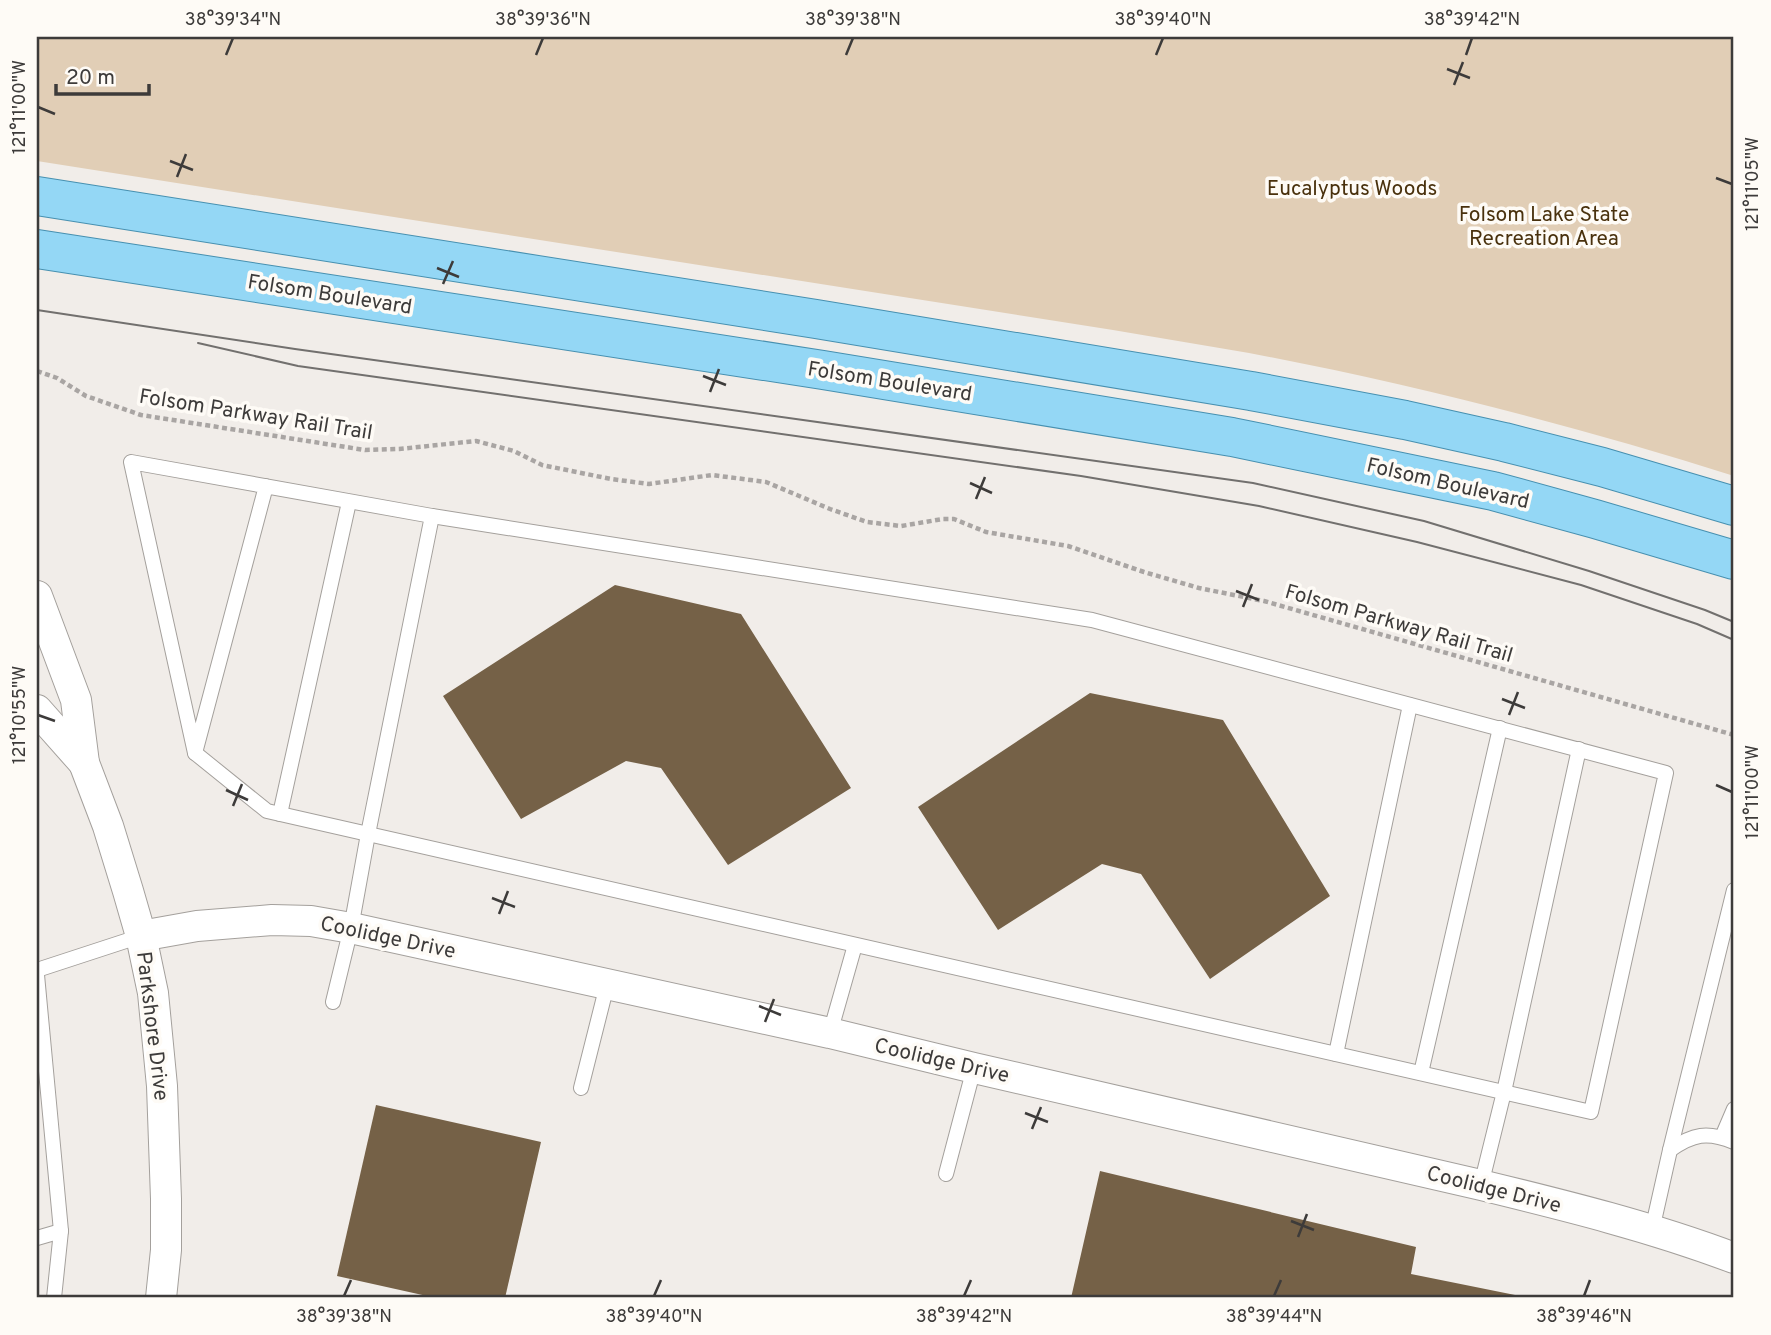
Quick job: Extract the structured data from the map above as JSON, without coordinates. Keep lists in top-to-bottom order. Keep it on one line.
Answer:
{"streets":{"main road":["Folsom Boulevard"],"street":["Coolidge Drive","Parkshore Drive"],"path":["Folsom Parkway Rail Trail"]},"crossings":[["Coolidge Drive","Parkshore Drive"]],"parks":["Eucalyptus Woods","Folsom Lake State Recreation Area"],"scale_bar":"20 m","coordinates":["38°39'34\"N","38°39'36\"N","38°39'38\"N","38°39'40\"N","38°39'42\"N","121°11'00\"W","121°11'05\"W","121°10'55\"W","38°39'44\"N","38°39'46\"N"]}
